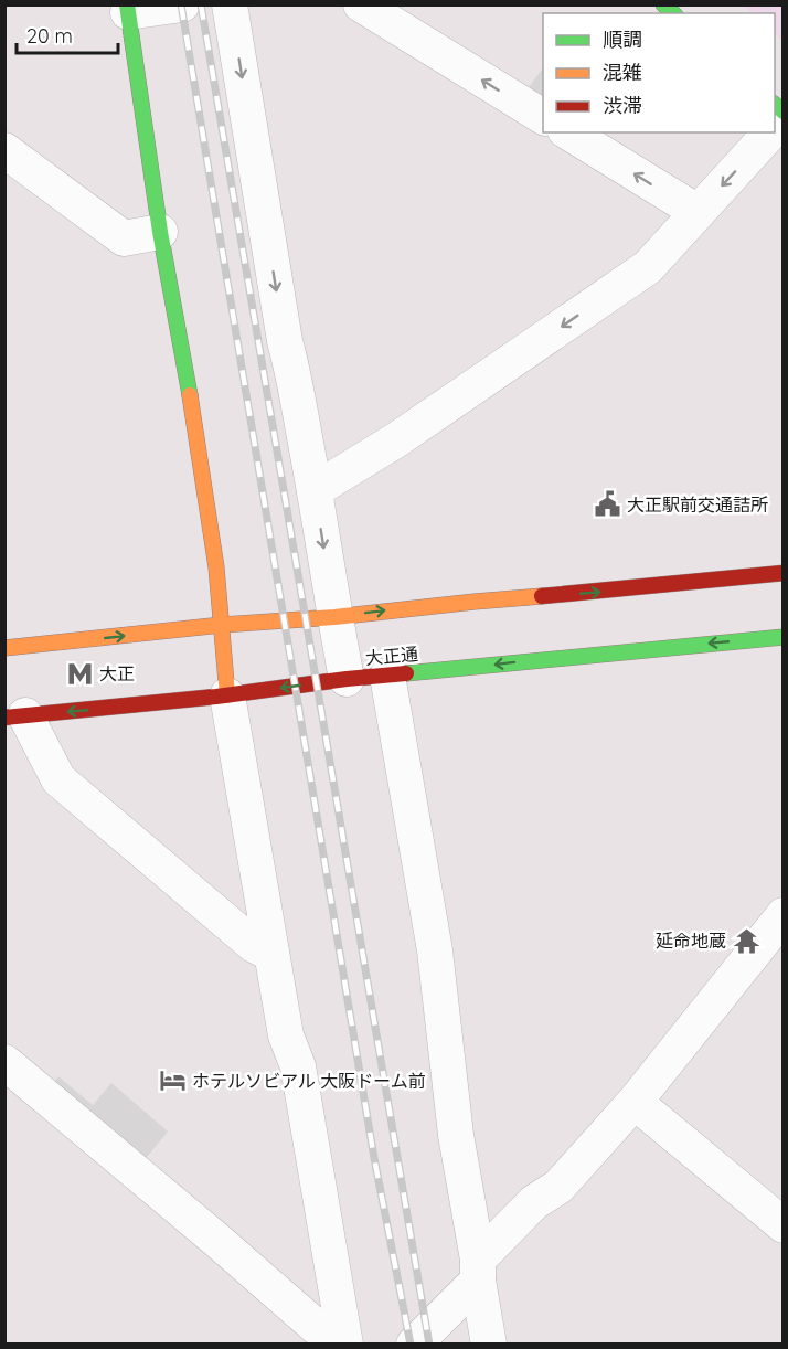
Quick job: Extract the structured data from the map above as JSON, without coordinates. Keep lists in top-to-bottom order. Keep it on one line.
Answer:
{"streets":{"main road":["大正通"]},"places":{"public building":["大正駅前交通詰所"],"metro station":["大正"],"temple":["延命地蔵"],"hotel":["ホテルソビアル 大阪ドーム前"]},"legend":["順調","混雑","渋滞"],"scale_bar":"20 m"}
